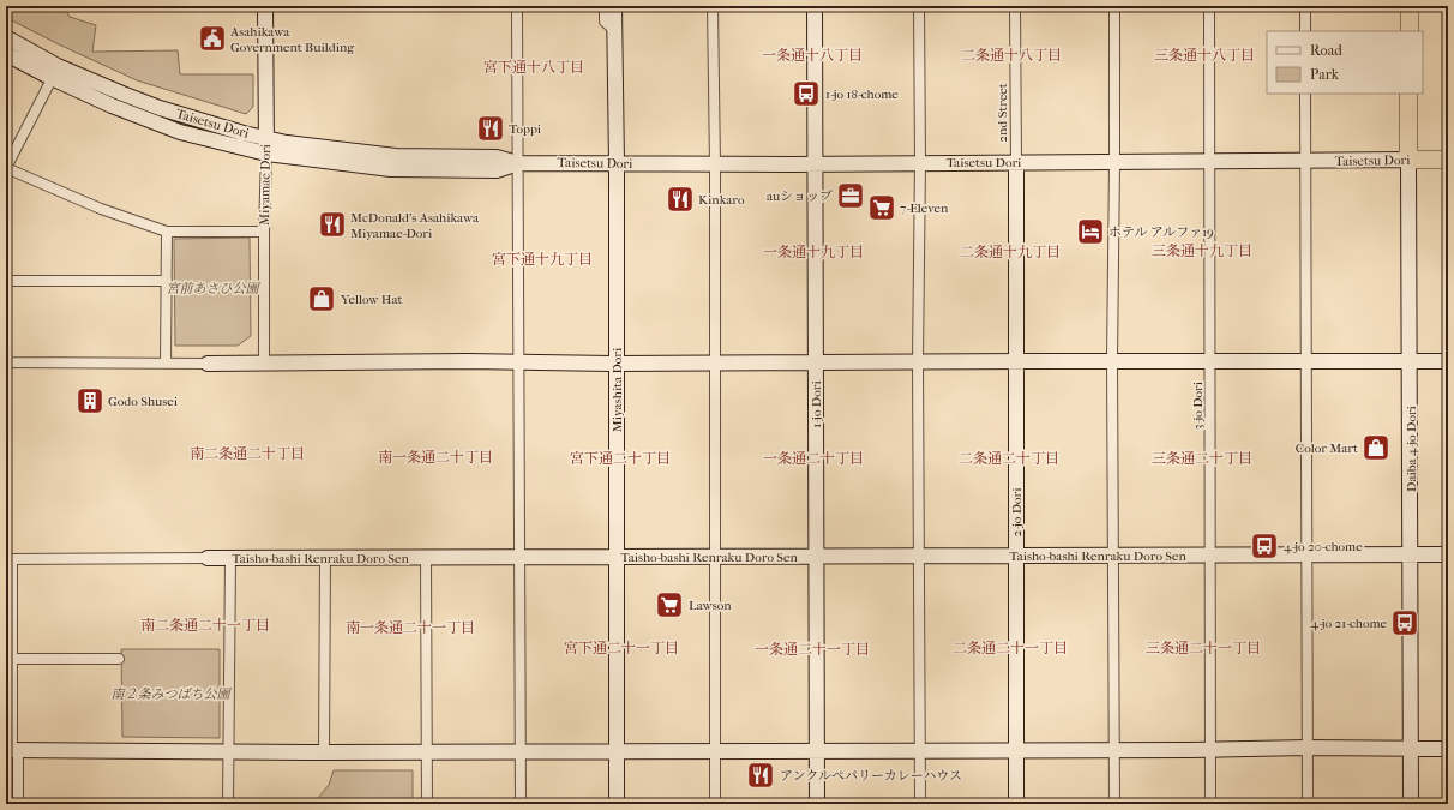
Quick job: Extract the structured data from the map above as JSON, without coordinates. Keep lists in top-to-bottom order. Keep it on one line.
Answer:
{"streets":{"highway":["Taisetsu Dori","Daiba 4-jo Dori"],"street":["2nd Street","Miyamae Dori","Miyashita Dori","1-jo Dori","3-jo Dori","2-jo Dori","Taisho-bashi Renraku Doro Sen"]},"crossings":[["2nd Street","Taisetsu Dori"],["2nd Street","2-jo Dori"],["Taisetsu Dori","Miyamae Dori"],["Taisetsu Dori","Miyashita Dori"],["Taisetsu Dori","1-jo Dori"],["Taisetsu Dori","3-jo Dori"],["Taisetsu Dori","Daiba 4-jo Dori"],["Taisetsu Dori","2-jo Dori"],["Miyashita Dori","Taisho-bashi Renraku Doro Sen"],["1-jo Dori","Taisho-bashi Renraku Doro Sen"],["3-jo Dori","Taisho-bashi Renraku Doro Sen"],["Daiba 4-jo Dori","Taisho-bashi Renraku Doro Sen"],["2-jo Dori","Taisho-bashi Renraku Doro Sen"]],"districts":["一条通十八丁目","二条通十八丁目","三条通十八丁目","宮下通十八丁目","三条通十九丁目","一条通十九丁目","二条通十九丁目","宮下通十九丁目","南二条通二十丁目","南一条通二十丁目","宮下通二十丁目","一条通二十丁目","二条通二十丁目","三条通二十丁目","南二条通二十一丁目","南一条通二十一丁目","宮下通二十一丁目","二条通二十一丁目","三条通二十一丁目","一条通二十一丁目"],"parks":["宮前あさひ公園","南２条みつばち公園"],"places":{"public building":["Asahikawa Government Building"],"bus stop":["1-jo 18-chome","4-jo 20-chome","4-jo 21-chome"],"restaurant":["Toppi","Kinkaro","McDonald's Asahikawa Miyamae-Dori","アンクルぺパリーカレーハウス"],"office":["auショップ"],"supermarket":["7-Eleven","Lawson"],"hotel":["ホテル アルファ19"],"shop":["Yellow Hat","Color Mart"],"building":["Godo Shusei"]},"legend":["Road","Park"]}
